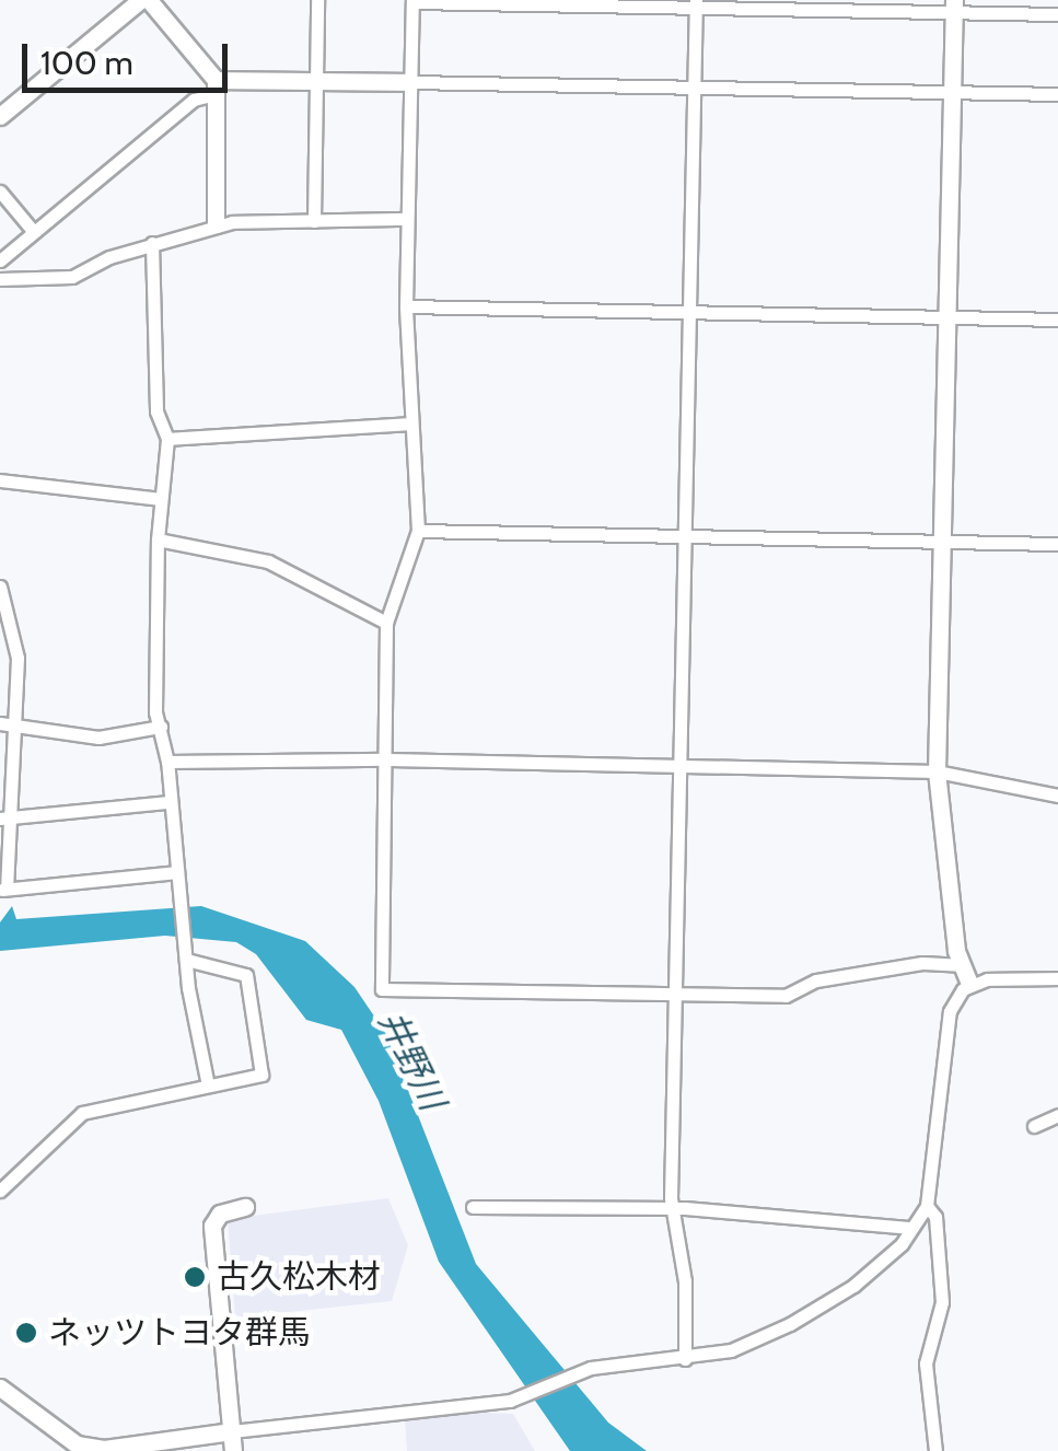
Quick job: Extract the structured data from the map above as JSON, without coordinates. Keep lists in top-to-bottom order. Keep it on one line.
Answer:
{"water":["井野川"],"places":["古久松木材","ネッツトヨタ群馬"],"scale_bar":"100 m"}
